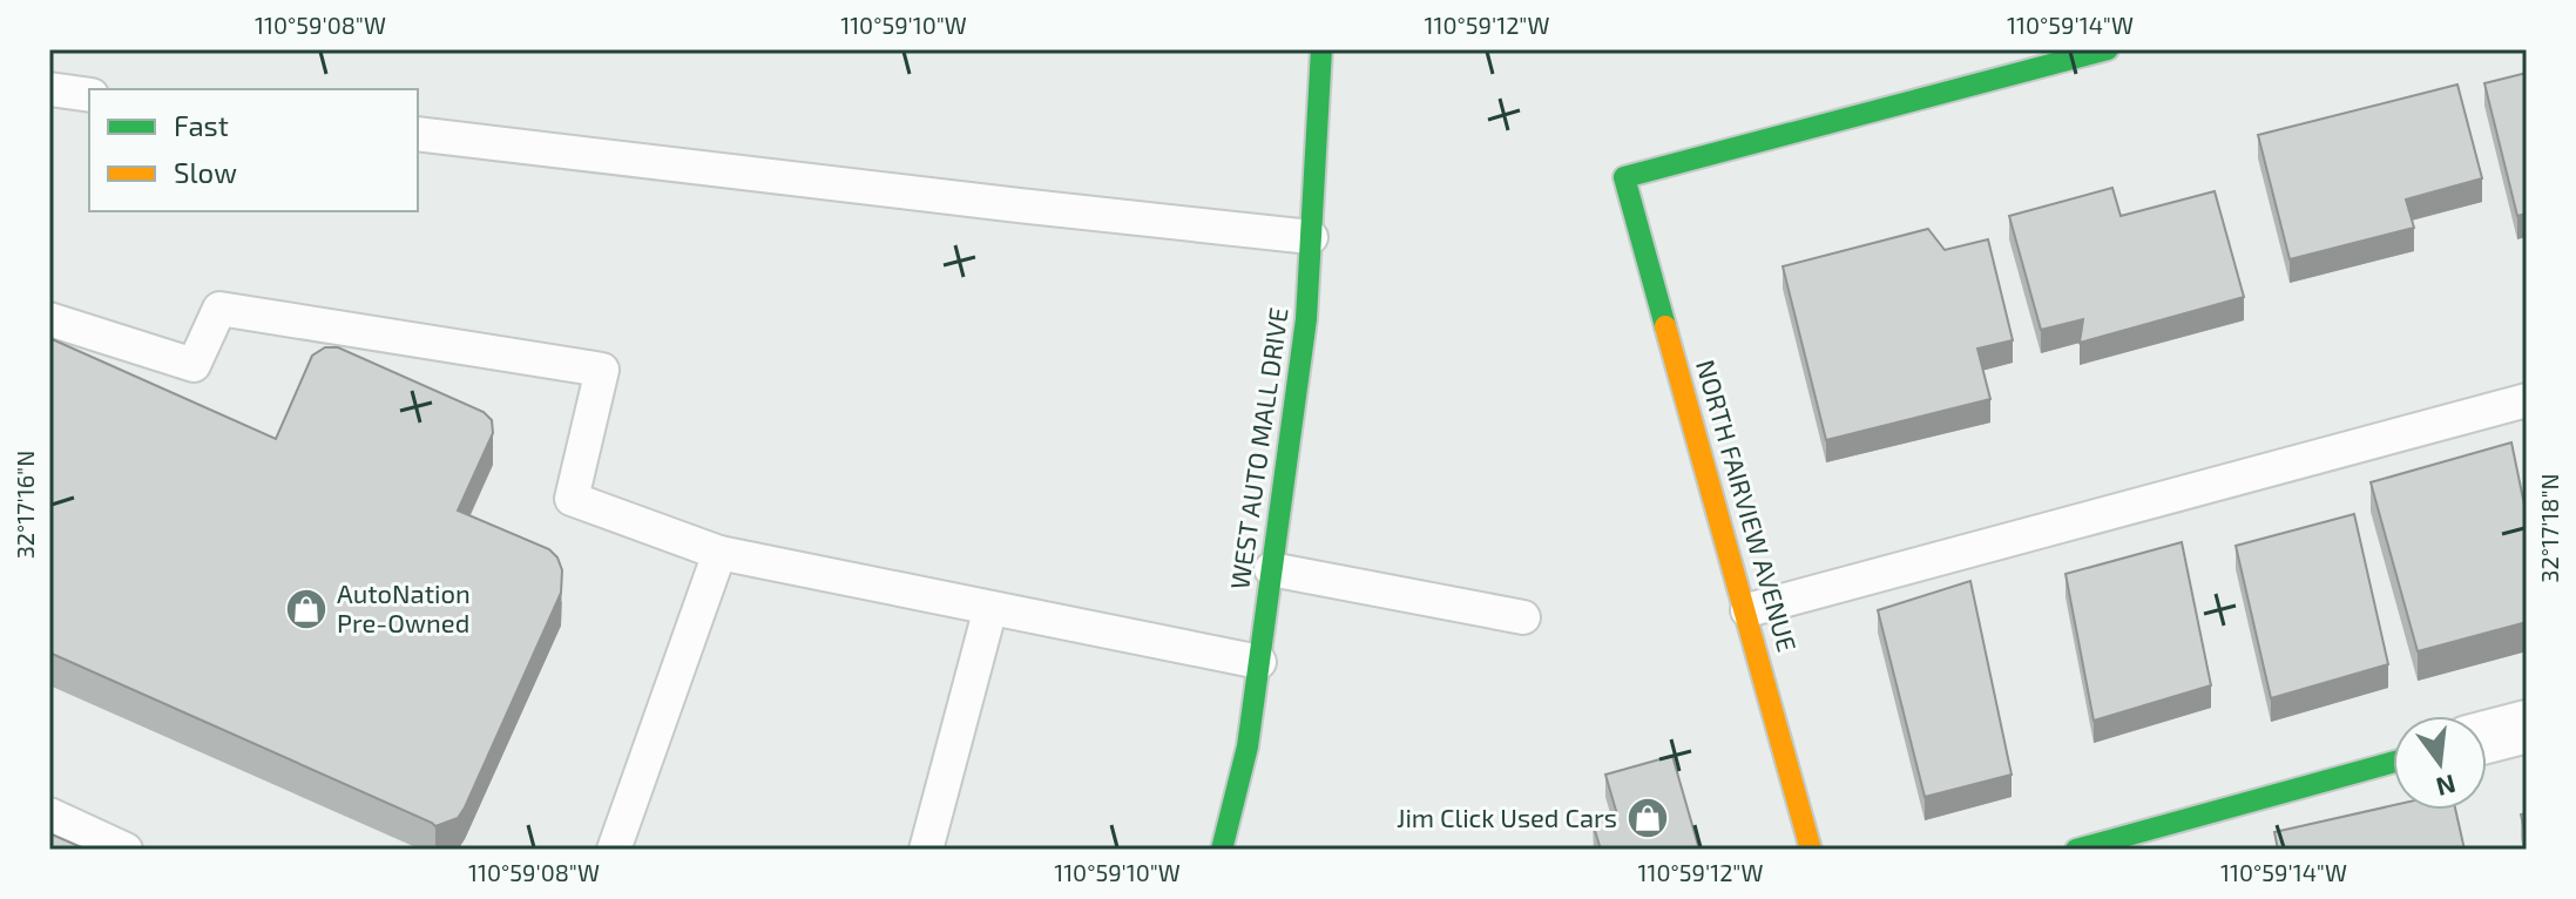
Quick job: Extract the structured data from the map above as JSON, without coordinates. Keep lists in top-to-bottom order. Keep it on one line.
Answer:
{"streets":{"street":["WEST AUTO MALL DRIVE","NORTH FAIRVIEW AVENUE"]},"places":{"shop":["AutoNation Pre-Owned","Jim Click Used Cars"]},"legend":["Fast","Slow"],"north":"bottom","coordinates":["110°59'08\"W","110°59'10\"W","110°59'12\"W","110°59'14\"W","32°17'16\"N","32°17'18\"N"]}
